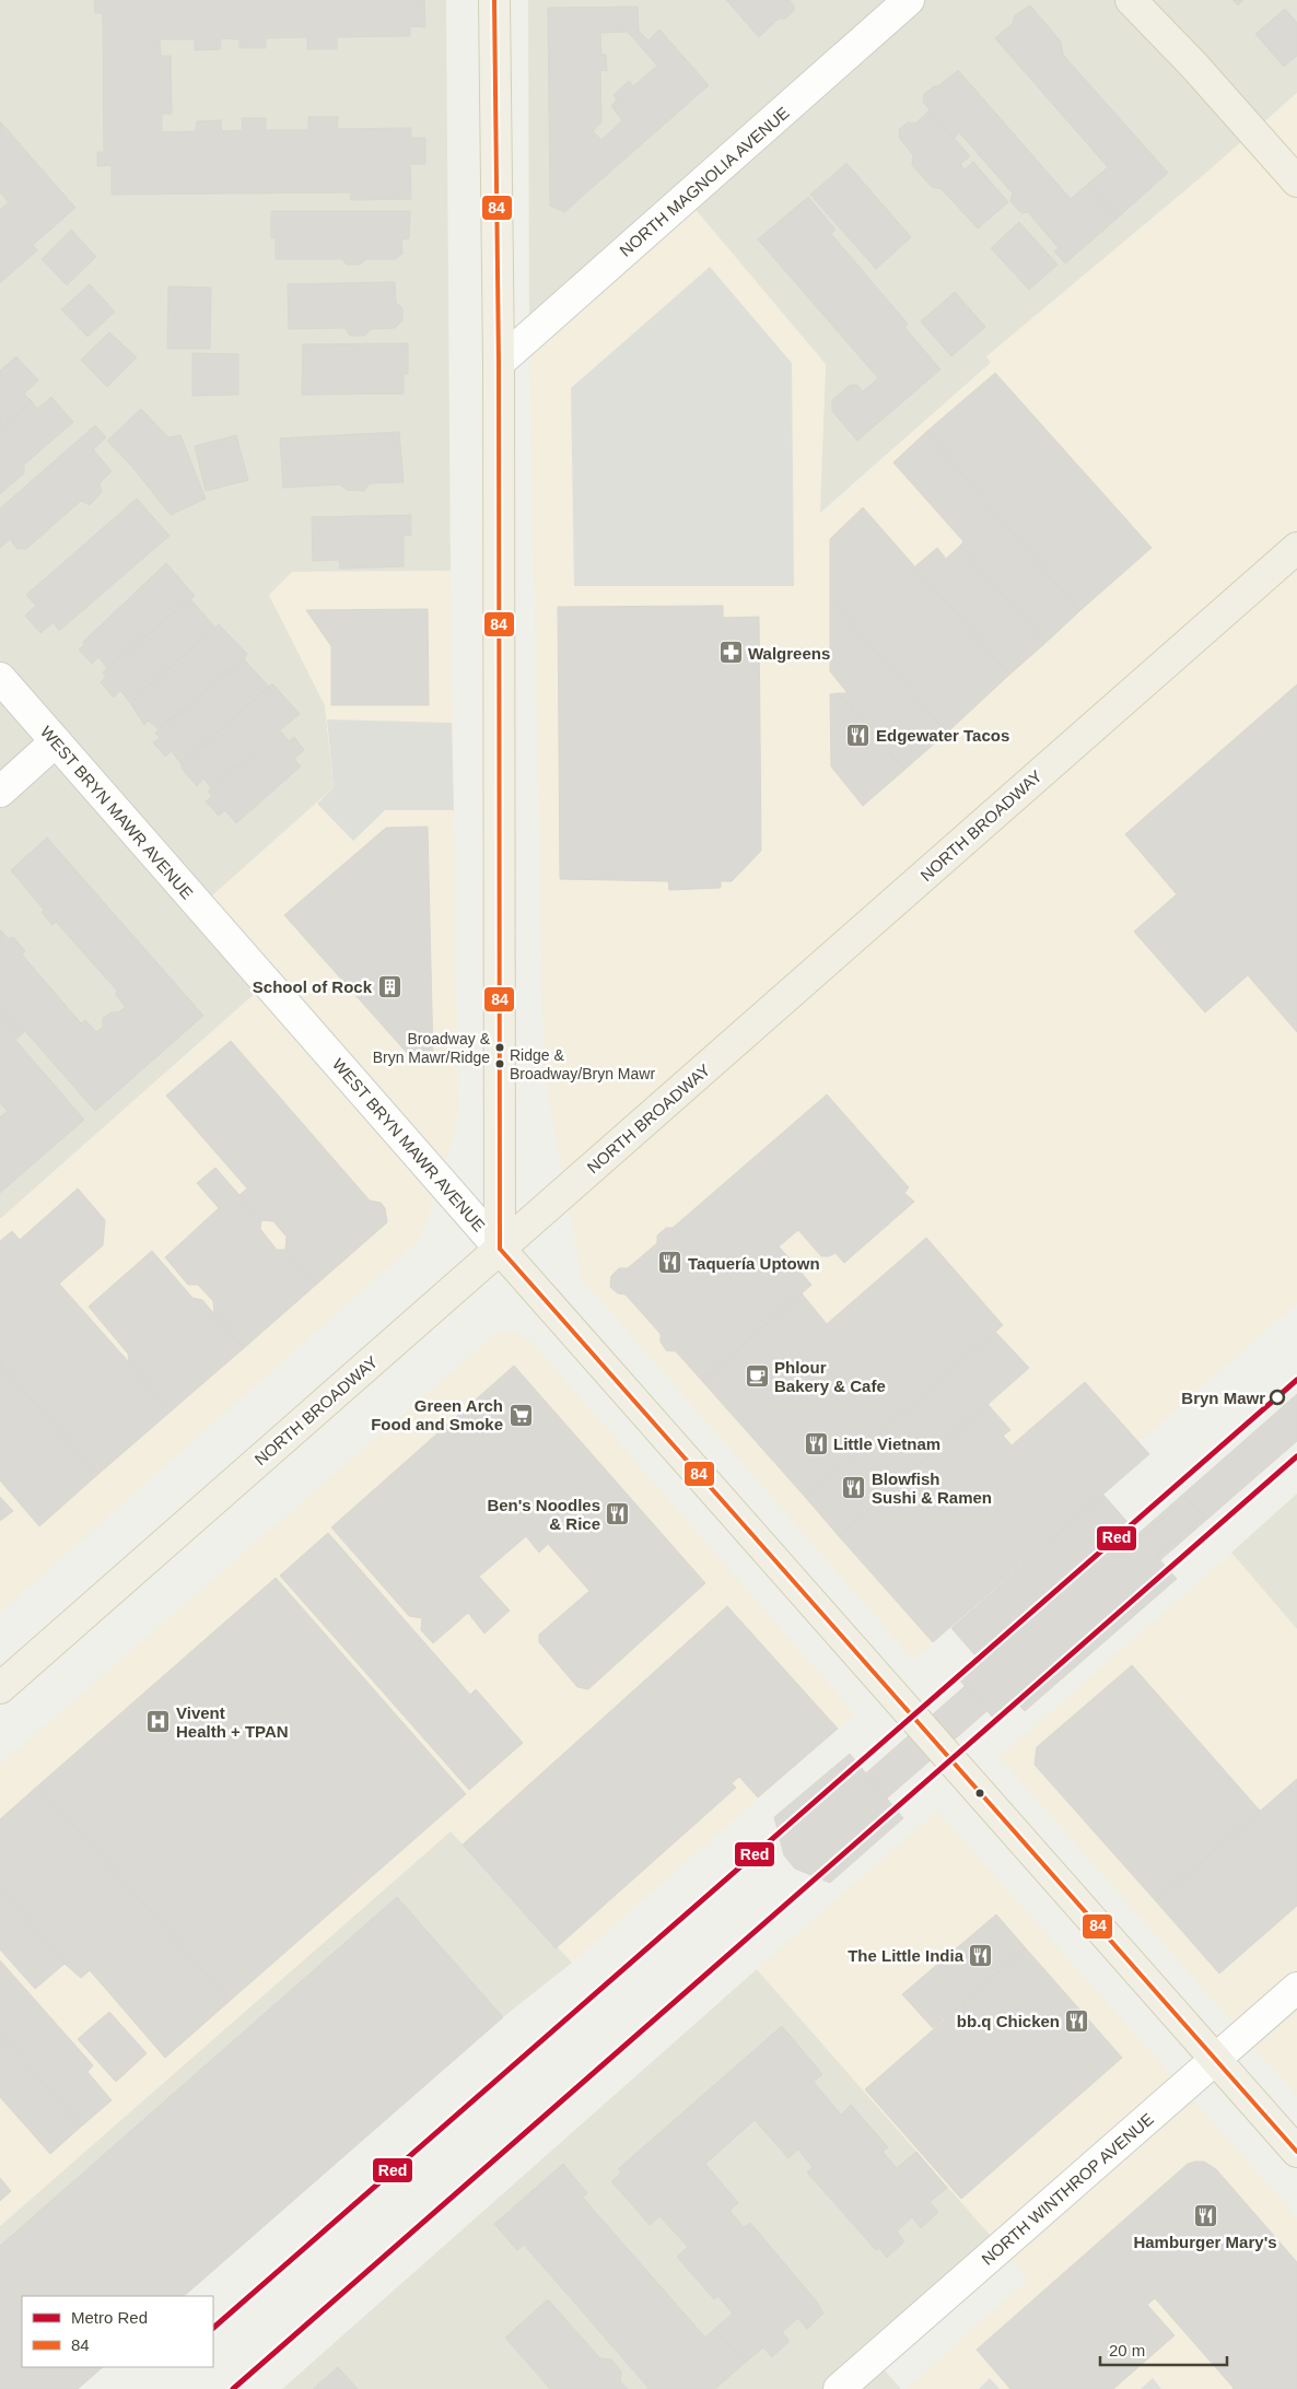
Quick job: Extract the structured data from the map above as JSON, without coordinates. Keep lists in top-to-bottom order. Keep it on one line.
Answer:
{"streets":{"main road":["WEST BRYN MAWR AVENUE","NORTH BROADWAY"],"street":["NORTH MAGNOLIA AVENUE","NORTH WINTHROP AVENUE"]},"crossings":[["WEST BRYN MAWR AVENUE","NORTH BROADWAY"],["WEST BRYN MAWR AVENUE","NORTH WINTHROP AVENUE"]],"places":{"pharmacy":["Walgreens"],"restaurant":["Edgewater Tacos","Taquería Uptown","Little Vietnam","Blowfish Sushi & Ramen","Ben's Noodles & Rice","The Little India","bb.q Chicken","Hamburger Mary's"],"building":["School of Rock"],"other":["Broadway & Bryn Mawr/Ridge","Ridge & Broadway/Bryn Mawr","Bryn Mawr"],"cafe":["Phlour Bakery & Cafe"],"supermarket":["Green Arch Food and Smoke"],"hospital":["Vivent Health + TPAN"]},"lines":["transit line 84","metro line Red"],"legend":["Metro Red","84"],"scale_bar":"20 m"}
